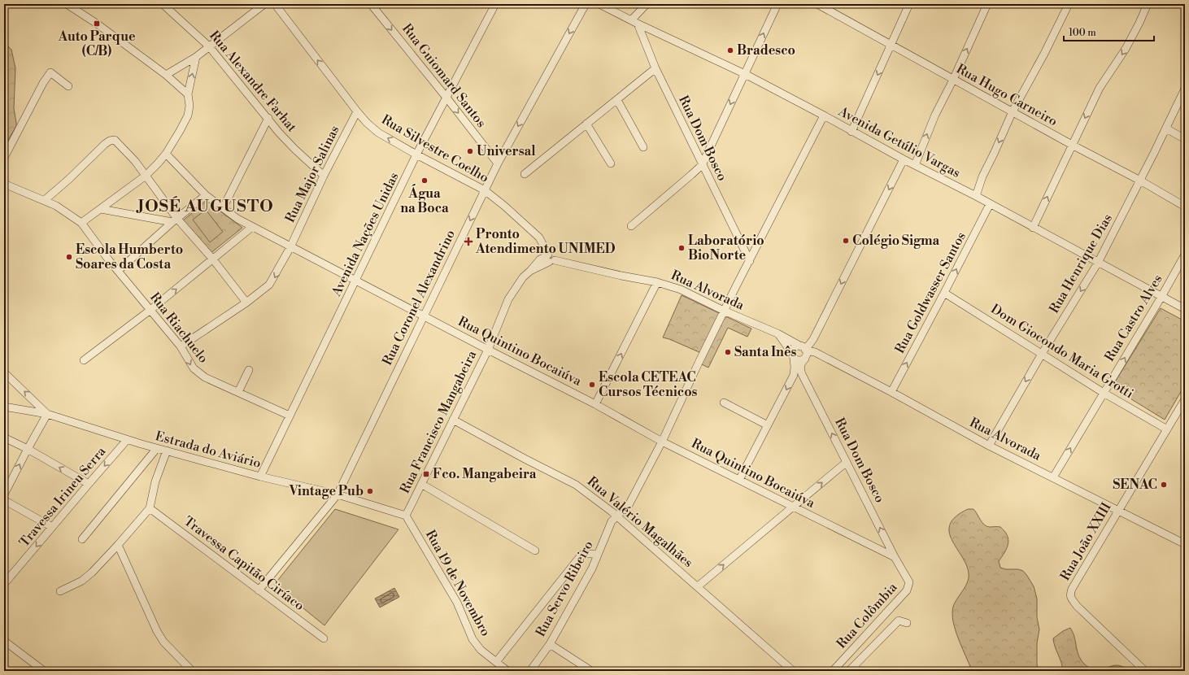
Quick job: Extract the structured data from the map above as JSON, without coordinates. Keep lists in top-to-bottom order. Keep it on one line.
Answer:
{"streets":{"street":["Rua Guiomard Santos","Rua Alexandre Farhat","Rua Hugo Carneiro","Rua Dom Bosco","Avenida Getúlio Vargas","Rua Silvestre Coelho","Rua Major Salinas","Avenida Nações Unidas","Rua Henrique Dias","Rua Alvorada","Rua Goldwasser Santos","Rua Coronel Alexandrino","Rua Castro Alves","Rua Riachuelo","Rua Quintino Bocaiúva","Dom Giocondo Maria Grotti","Rua Francisco Mangabeira","Estrada do Aviário","Travessa Irineu Serra","Rua Valério Magalhães","Rua João XXIII","Travessa Capitão Ciríaco","Rua 19 de Novembro","Rua Servo Ribeiro","Rua Colômbia"]},"crossings":[["Rua Guiomard Santos","Avenida Nações Unidas"],["Rua Guiomard Santos","Rua Coronel Alexandrino"],["Rua Alexandre Farhat","Rua Major Salinas"],["Rua Hugo Carneiro","Rua Henrique Dias"],["Rua Dom Bosco","Avenida Getúlio Vargas"],["Rua Dom Bosco","Rua Quintino Bocaiúva"],["Rua Dom Bosco","Rua Servo Ribeiro"],["Rua Dom Bosco","Rua Colômbia"],["Avenida Getúlio Vargas","Rua Henrique Dias"],["Avenida Getúlio Vargas","Rua Goldwasser Santos"],["Avenida Getúlio Vargas","Rua Castro Alves"],["Avenida Getúlio Vargas","Rua Servo Ribeiro"],["Rua Silvestre Coelho","Rua Major Salinas"],["Rua Silvestre Coelho","Avenida Nações Unidas"],["Rua Silvestre Coelho","Rua Alvorada"],["Rua Silvestre Coelho","Rua Coronel Alexandrino"],["Rua Silvestre Coelho","Rua Francisco Mangabeira"],["Rua Major Salinas","Rua Riachuelo"],["Rua Major Salinas","Rua Quintino Bocaiúva"],["Avenida Nações Unidas","Rua Riachuelo"],["Avenida Nações Unidas","Rua Quintino Bocaiúva"],["Avenida Nações Unidas","Estrada do Aviário"],["Rua Henrique Dias","Rua Alvorada"],["Rua Henrique Dias","Dom Giocondo Maria Grotti"],["Rua Alvorada","Rua Goldwasser Santos"],["Rua Alvorada","Rua Castro Alves"],["Rua Alvorada","Rua Francisco Mangabeira"],["Rua Alvorada","Rua João XXIII"],["Rua Alvorada","Rua Servo Ribeiro"],["Rua Goldwasser Santos","Dom Giocondo Maria Grotti"],["Rua Coronel Alexandrino","Rua Quintino Bocaiúva"],["Rua Coronel Alexandrino","Estrada do Aviário"],["Rua Coronel Alexandrino","Travessa Capitão Ciríaco"],["Rua Castro Alves","Dom Giocondo Maria Grotti"],["Rua Quintino Bocaiúva","Rua Francisco Mangabeira"],["Rua Quintino Bocaiúva","Rua Servo Ribeiro"],["Rua Quintino Bocaiúva","Rua Colômbia"],["Dom Giocondo Maria Grotti","Rua João XXIII"],["Rua Francisco Mangabeira","Estrada do Aviário"],["Rua Francisco Mangabeira","Rua Valério Magalhães"],["Rua Francisco Mangabeira","Rua 19 de Novembro"],["Estrada do Aviário","Travessa Irineu Serra"],["Estrada do Aviário","Rua 19 de Novembro"],["Rua Valério Magalhães","Rua Servo Ribeiro"]],"one_way":["Rua Guiomard Santos","Rua Dom Bosco","Rua Silvestre Coelho","Rua Henrique Dias","Rua Goldwasser Santos","Rua Castro Alves"],"districts":["JOSÉ AUGUSTO"],"places":{"transit":["Auto Parque (C/B)","Fco. Mangabeira"],"other":["Bradesco","Universal","Água na Boca","Colégio Sigma","Laboratório BioNorte","Escola Humberto Soares da Costa","Santa Inês","Escola CETEAC Cursos Técnicos","SENAC","Vintage Pub"],"health":["Pronto Atendimento UNIMED"]},"scale_bar":"100 m"}
